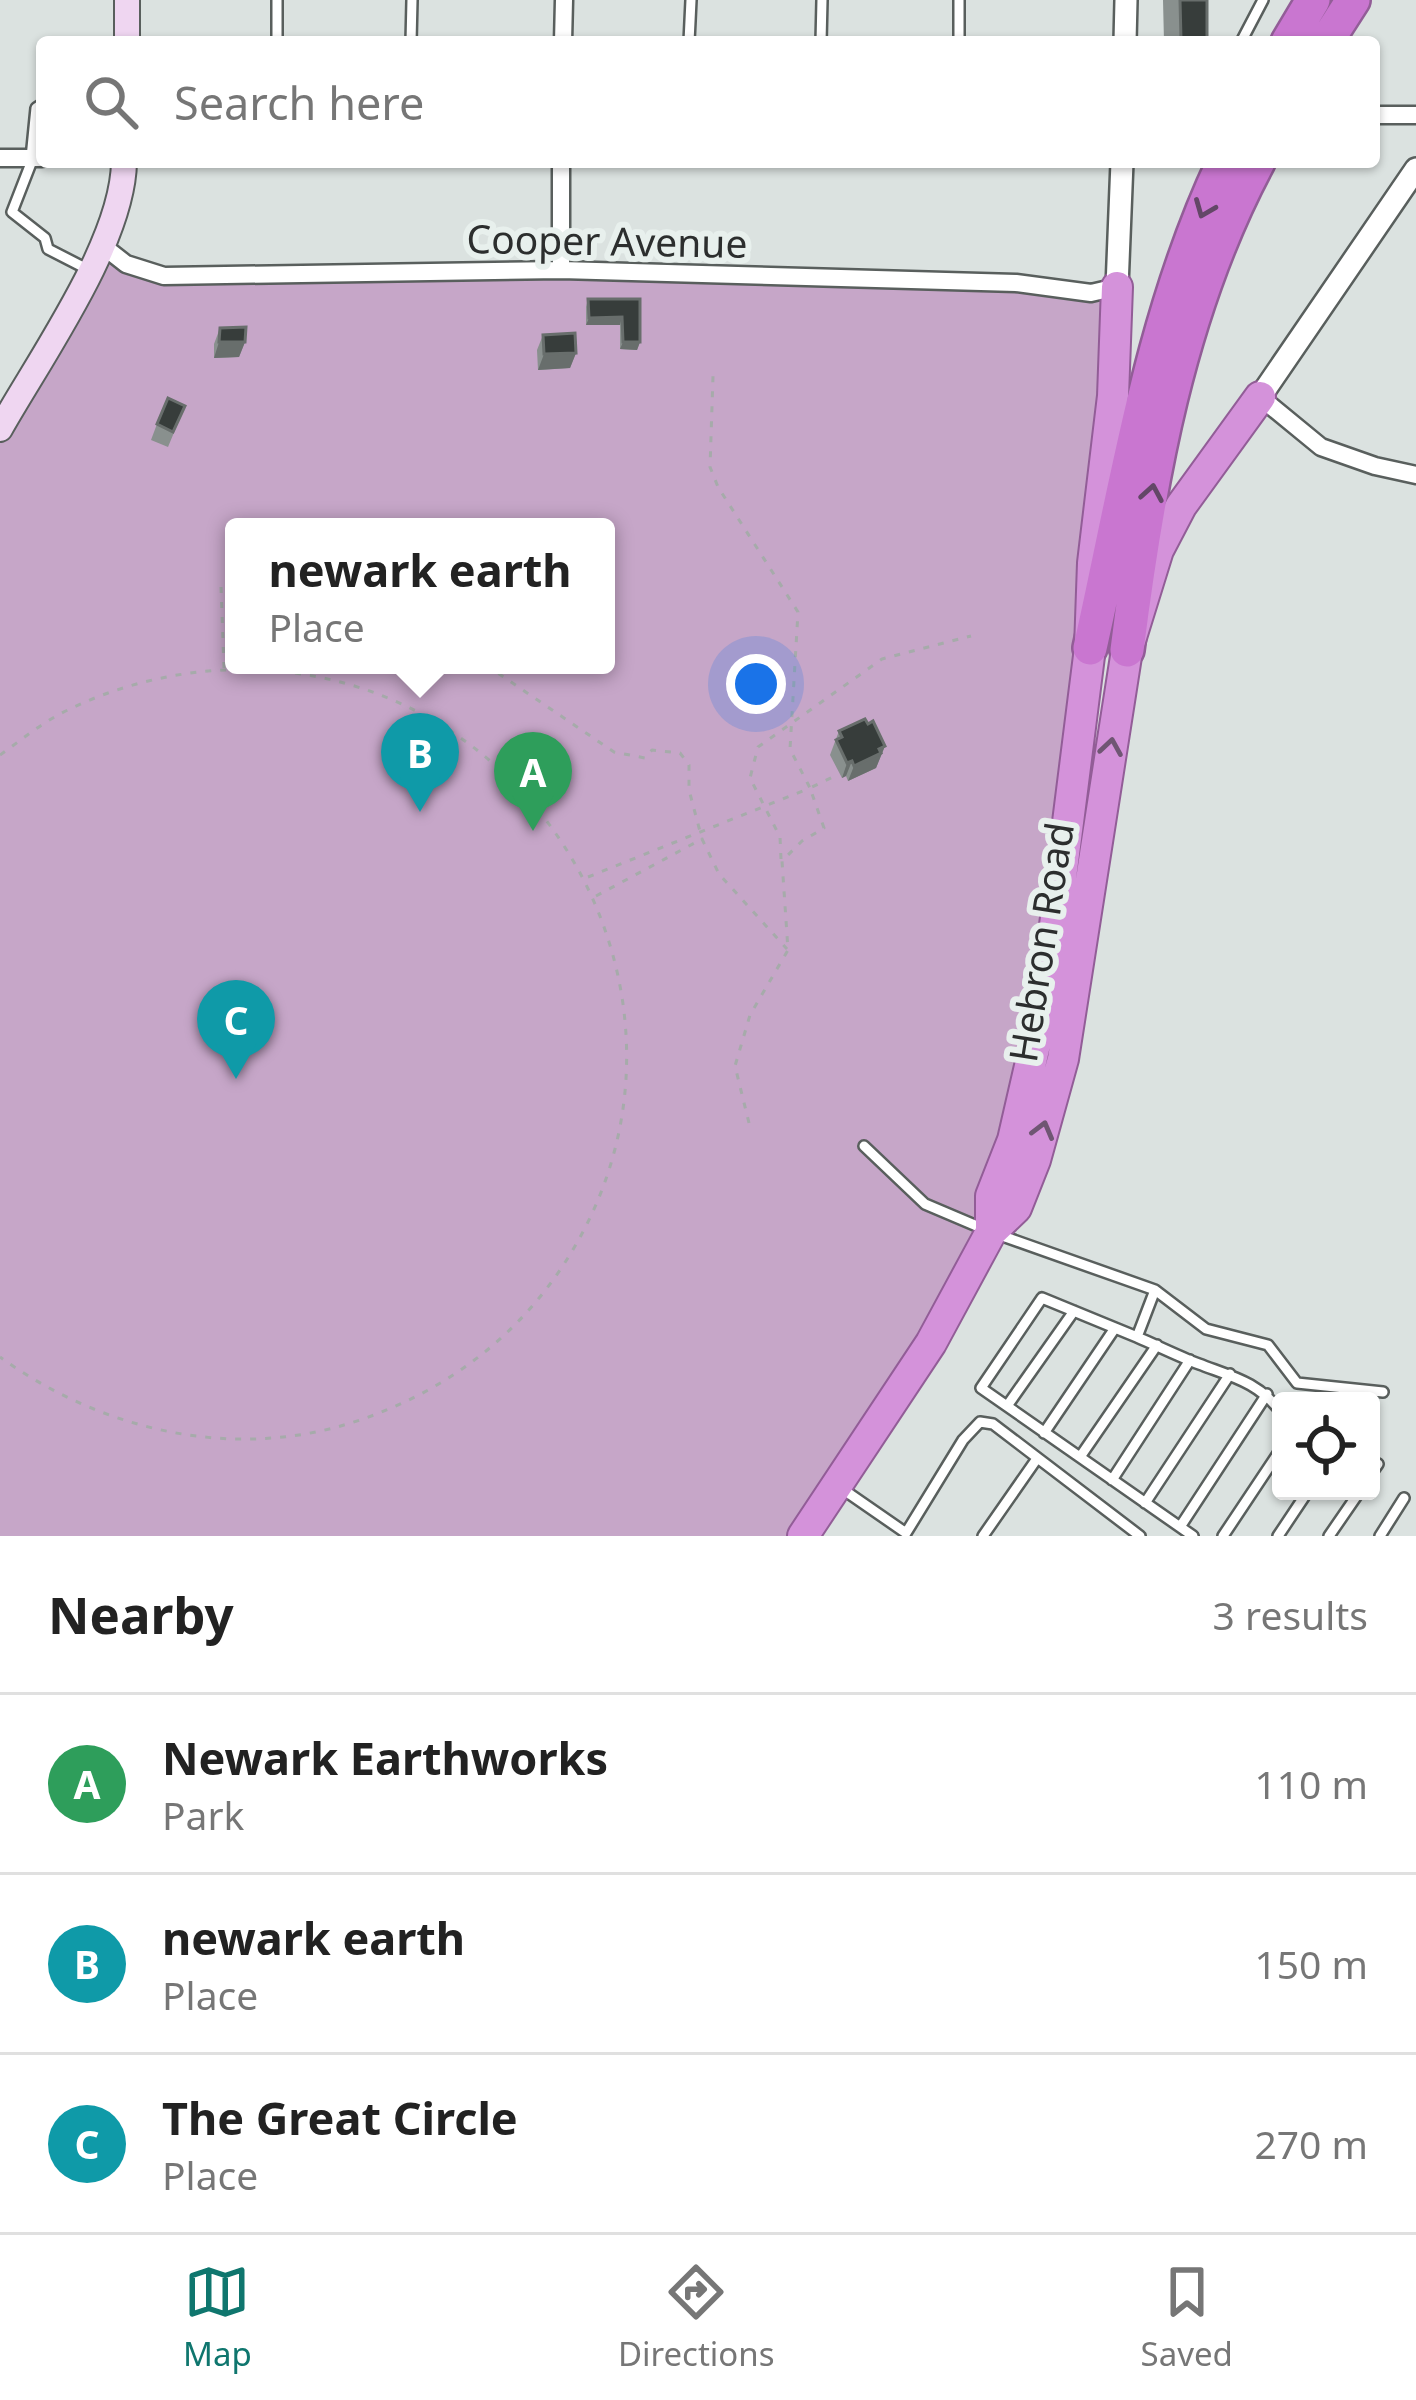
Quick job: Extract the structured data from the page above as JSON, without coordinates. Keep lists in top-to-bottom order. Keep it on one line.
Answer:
{"streets":{"highway":["Hebron Road"],"street":["Cooper Avenue"]},"crossings":[["Cooper Avenue","Hebron Road"]],"page":{"search":"Search here","popup":["newark earth","Place"],"pins":["B","A","C"],"heading":["Nearby","3 results"],"list":[{"mark":"A","name":"Newark Earthworks","note":"Park","value":"110 m"},{"mark":"B","name":"newark earth","note":"Place","value":"150 m"},{"mark":"C","name":"The Great Circle","note":"Place","value":"270 m"}],"nav":["Map","Directions","Saved"]}}
